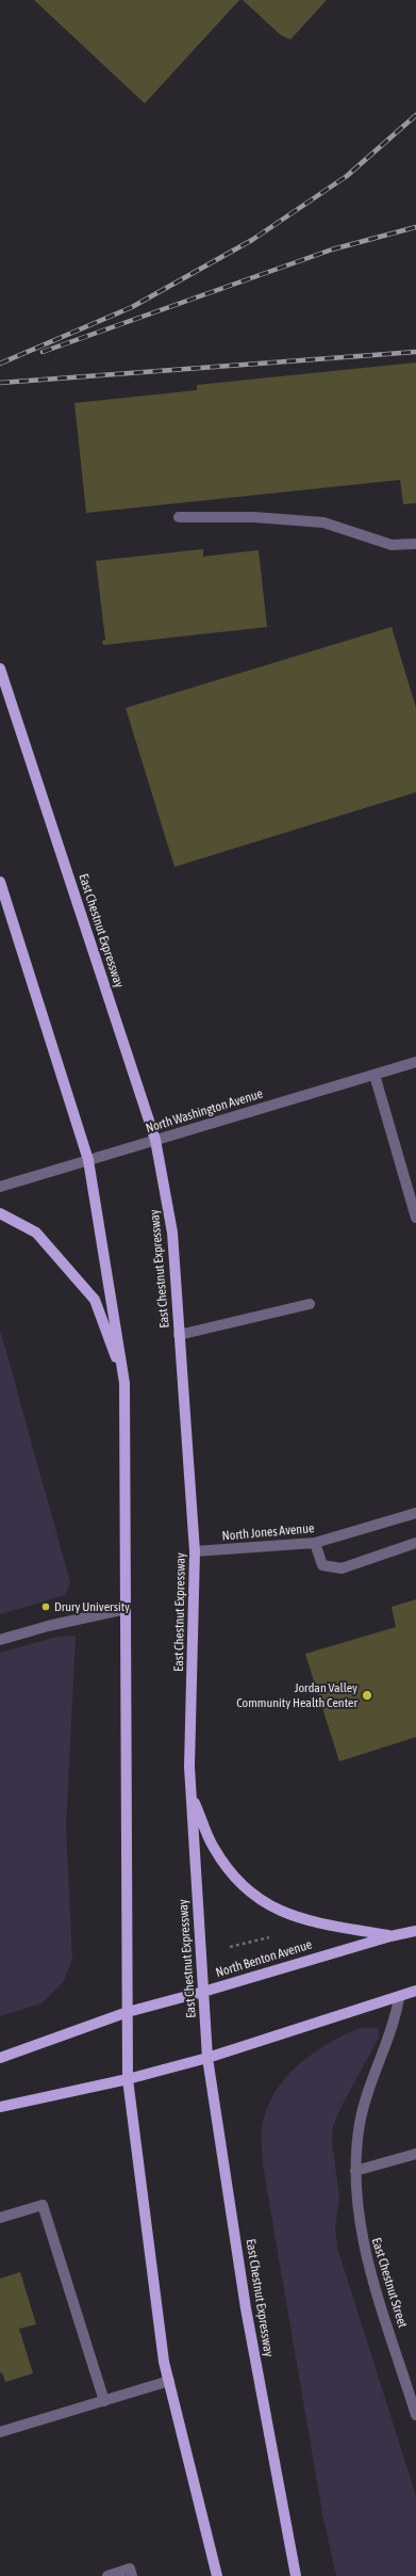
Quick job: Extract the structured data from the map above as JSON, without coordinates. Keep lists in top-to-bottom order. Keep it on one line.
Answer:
{"streets":{"main road":["East Chestnut Expressway","North Benton Avenue"],"street":["North Washington Avenue","North Jones Avenue","East Chestnut Street"]},"crossings":[["East Chestnut Expressway","North Washington Avenue"],["East Chestnut Expressway","North Jones Avenue"],["East Chestnut Expressway","North Benton Avenue"]],"places":["Drury University","Jordan Valley Community Health Center"]}
